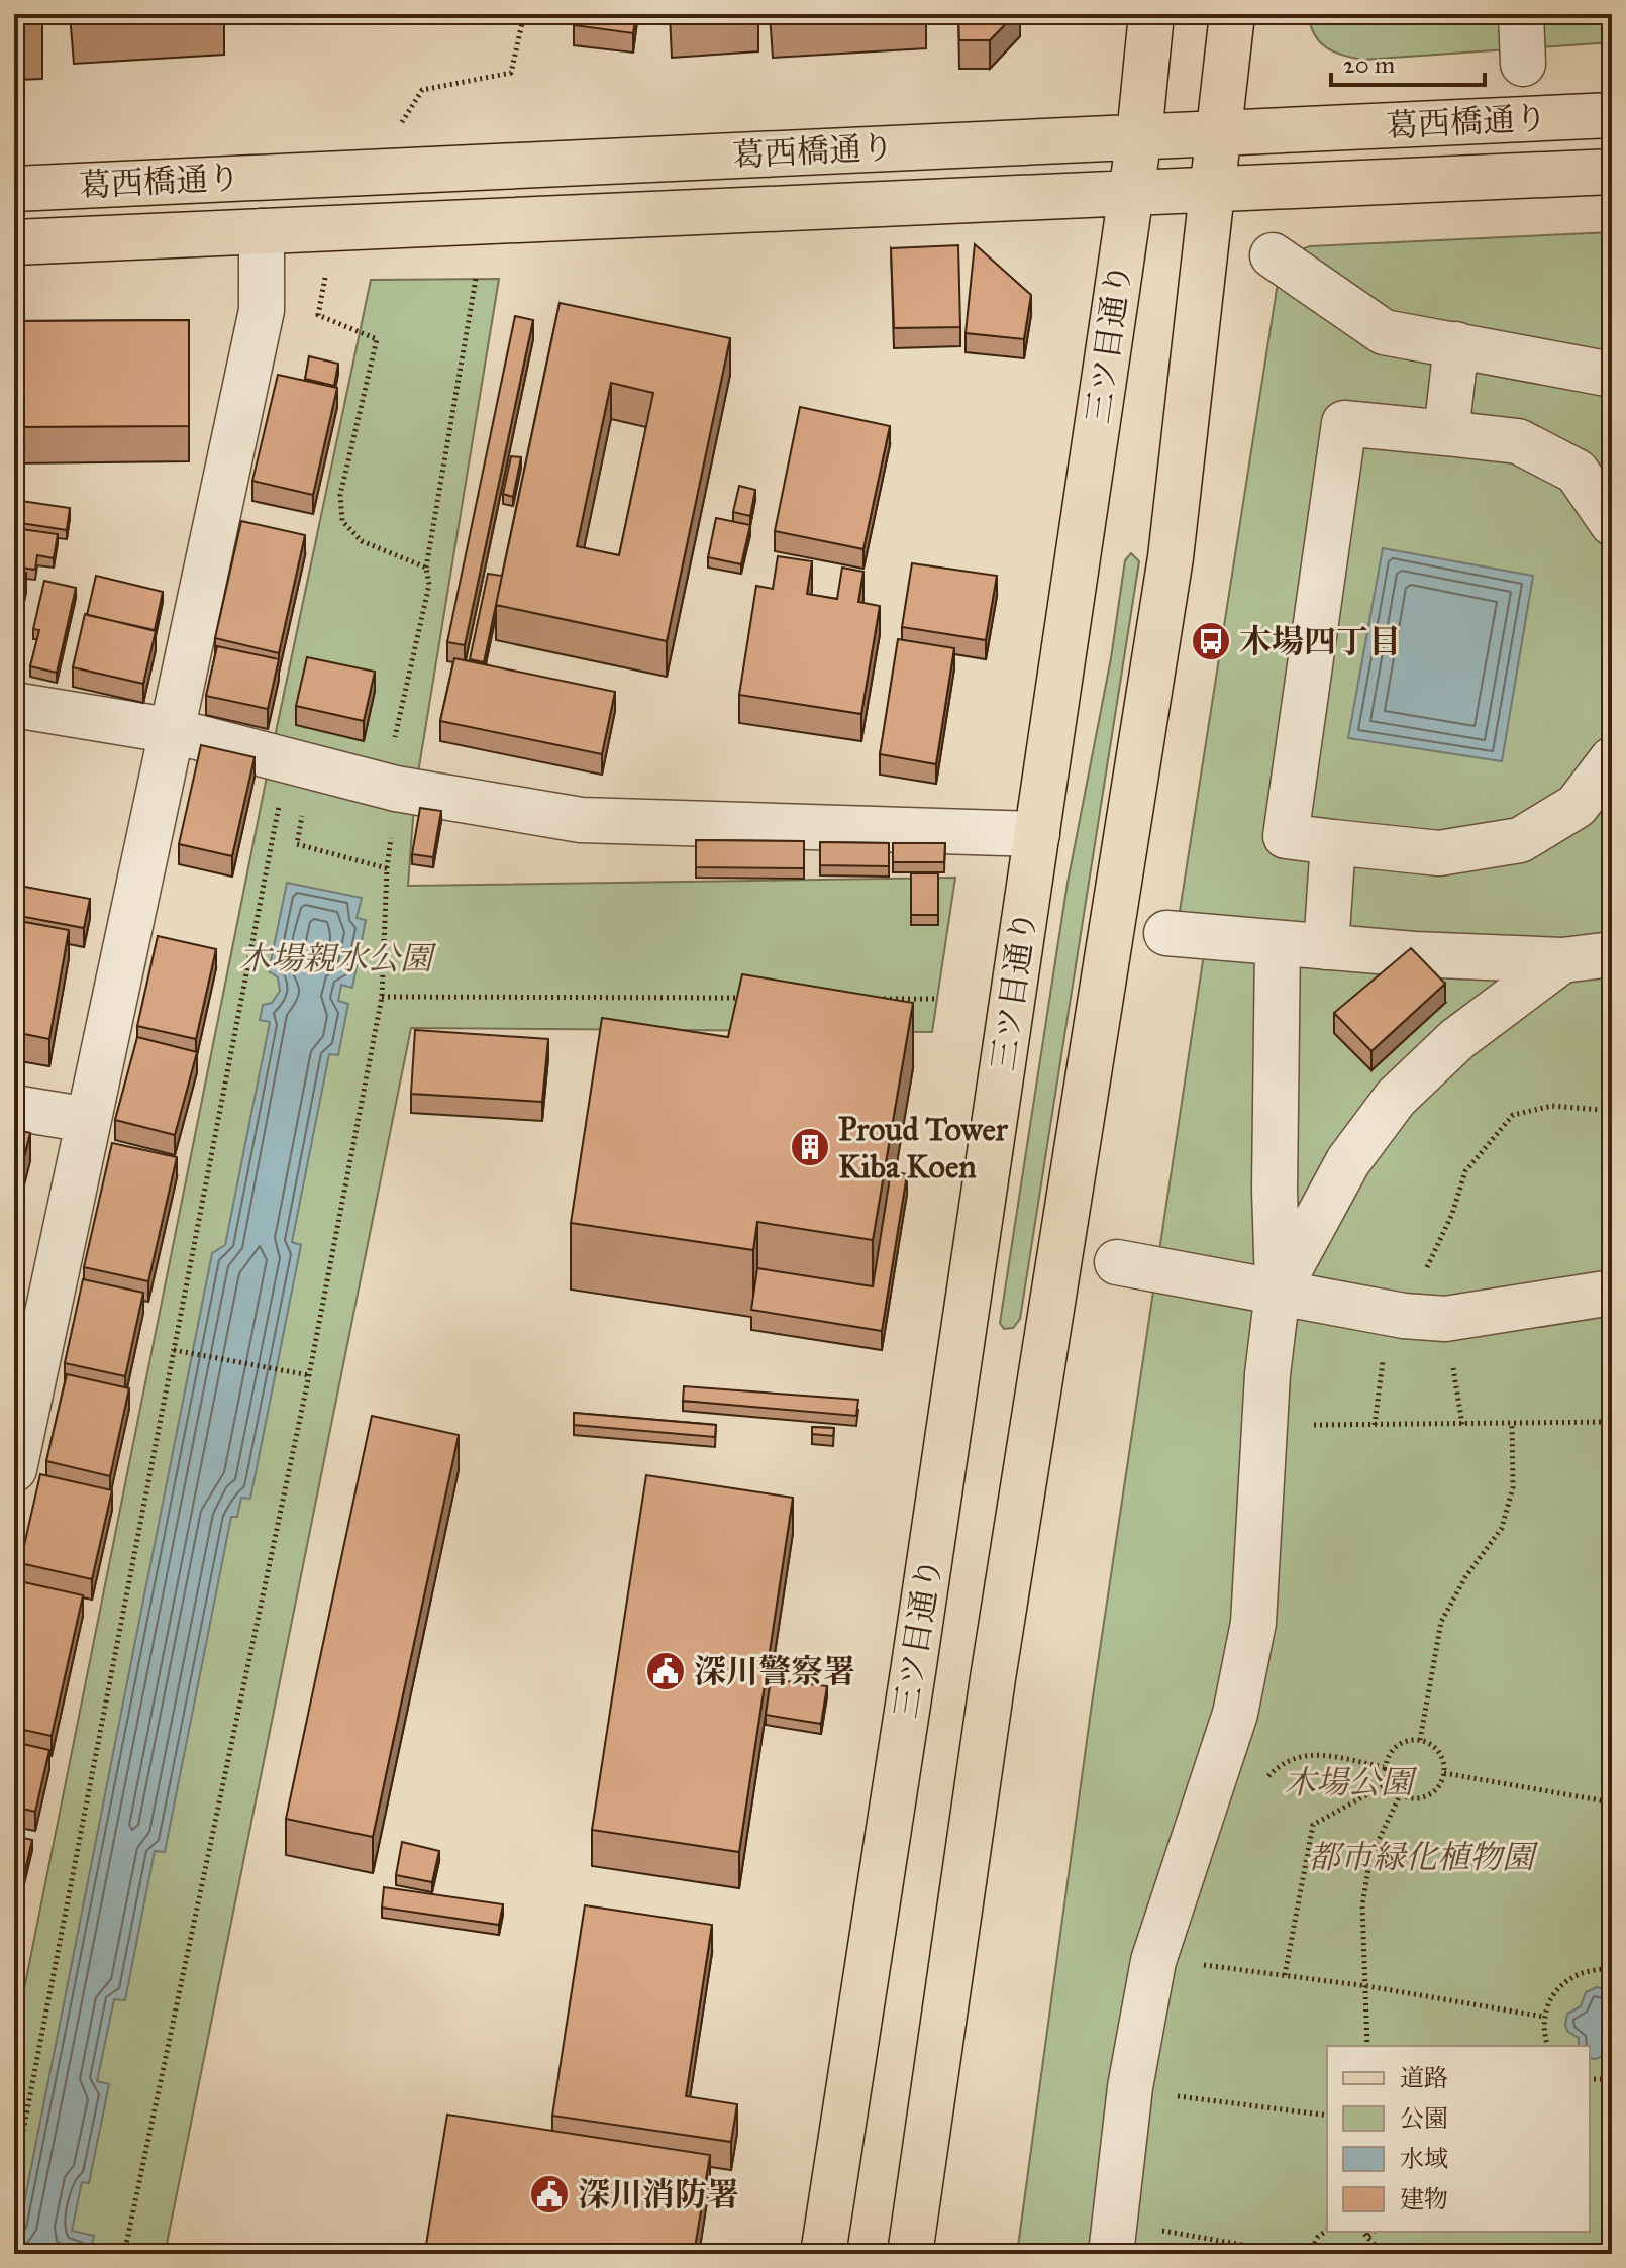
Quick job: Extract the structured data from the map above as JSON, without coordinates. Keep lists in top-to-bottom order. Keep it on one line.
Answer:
{"streets":{"main road":["葛西橋通り","三ツ目通り"]},"crossings":[["葛西橋通り","三ツ目通り"]],"parks":["木場親水公園","木場公園","都市緑化植物園"],"places":{"bus stop":["木場四丁目"],"building":["Proud Tower Kiba Koen"],"public building":["深川警察署","深川消防署"]},"legend":["道路","公園","水域","建物"],"scale_bar":"20 m"}
